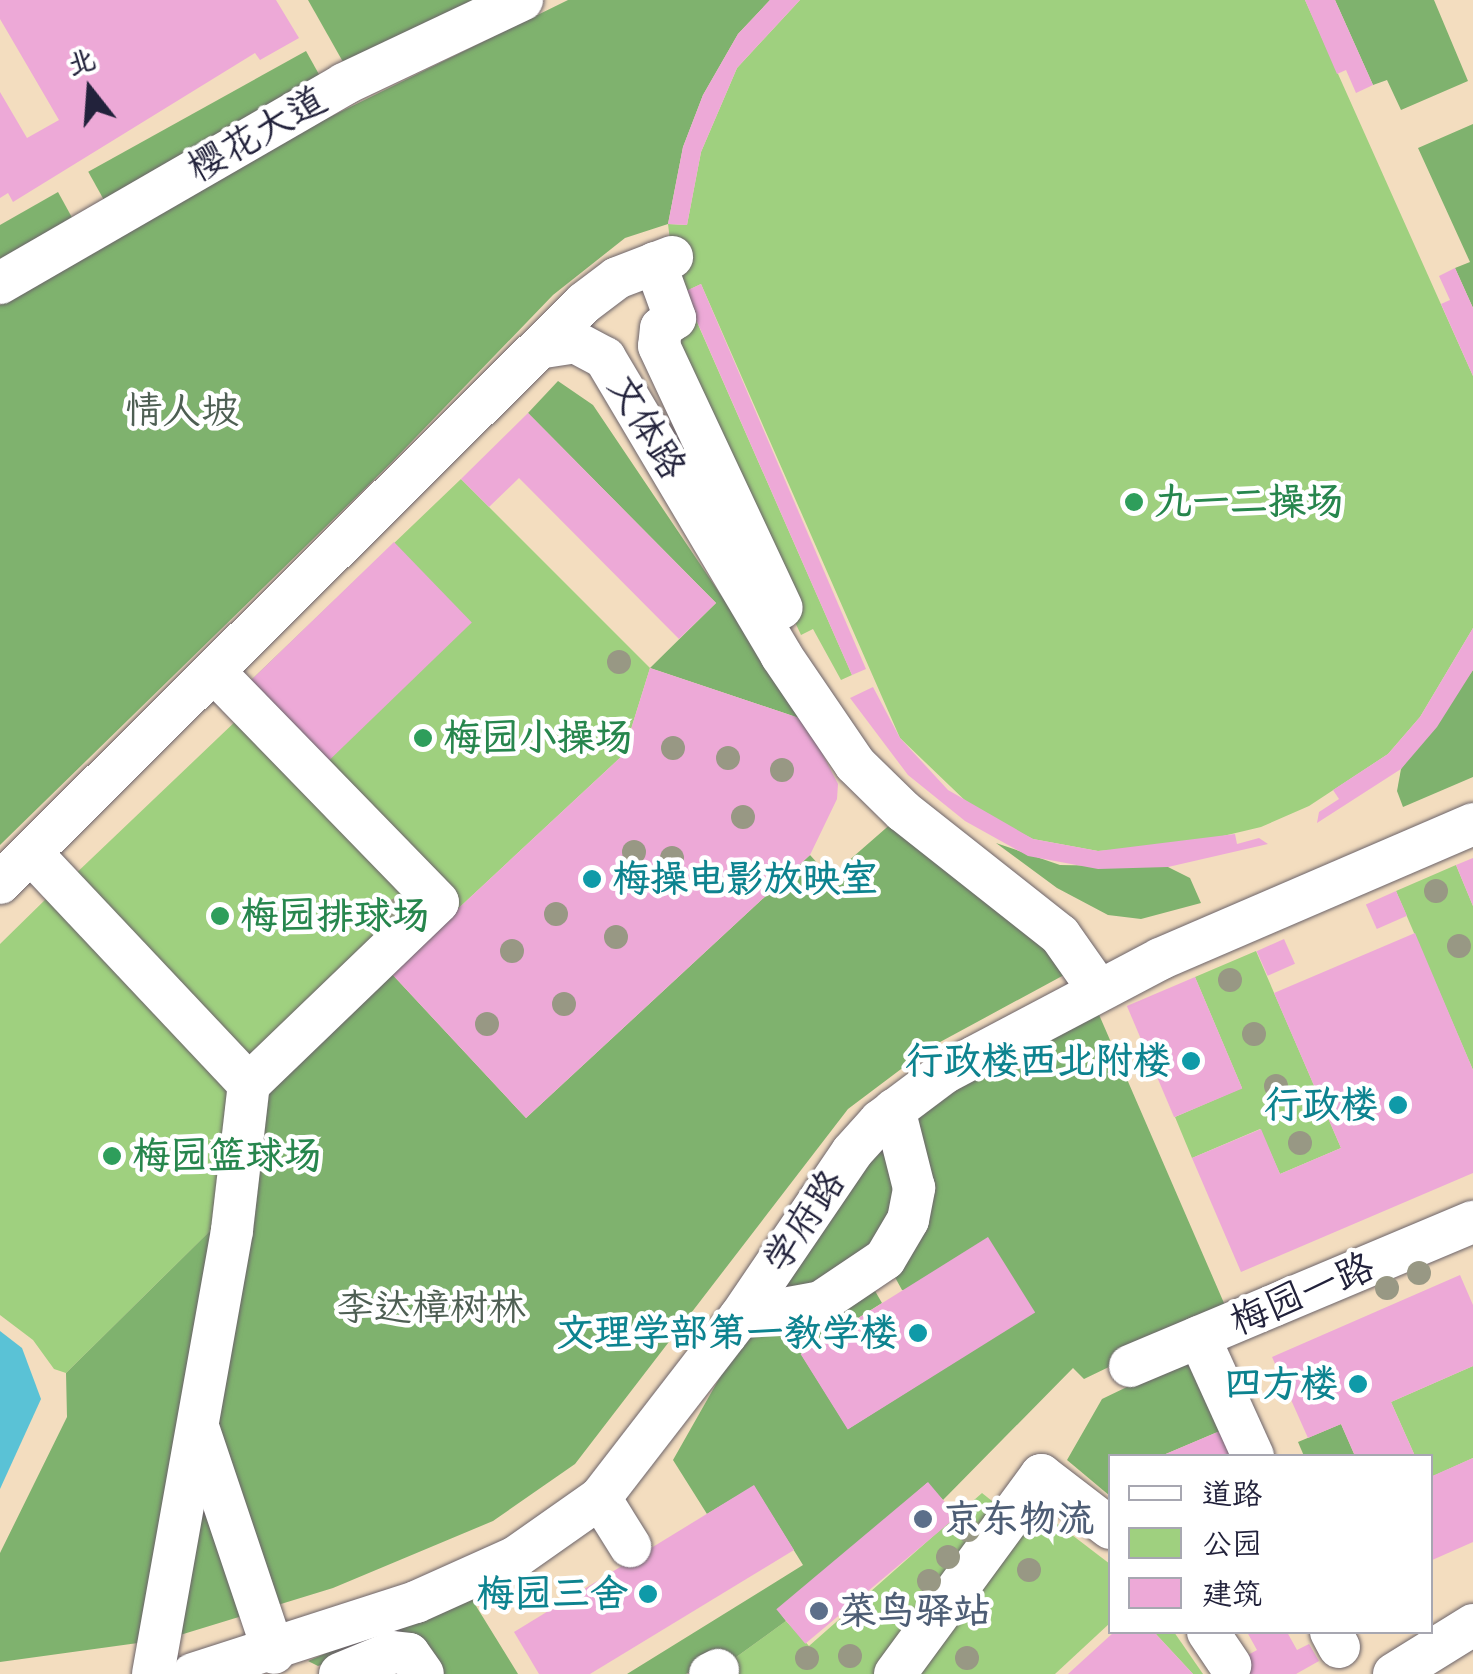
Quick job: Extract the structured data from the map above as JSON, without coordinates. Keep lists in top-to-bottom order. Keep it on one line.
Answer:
{"streets":{"street":["樱花大道","文体路","学府路","梅园一路"]},"crossings":[["文体路","学府路"]],"parks":["情人坡","李达樟树林"],"places":["九一二操场","梅园小操场","梅操电影放映室","梅园排球场","行政楼西北附楼","行政楼","梅园篮球场","文理学部第一教学楼","四方楼","京东物流","梅园三舍","菜鸟驿站"],"legend":["道路","公园","建筑"],"north":"top"}
